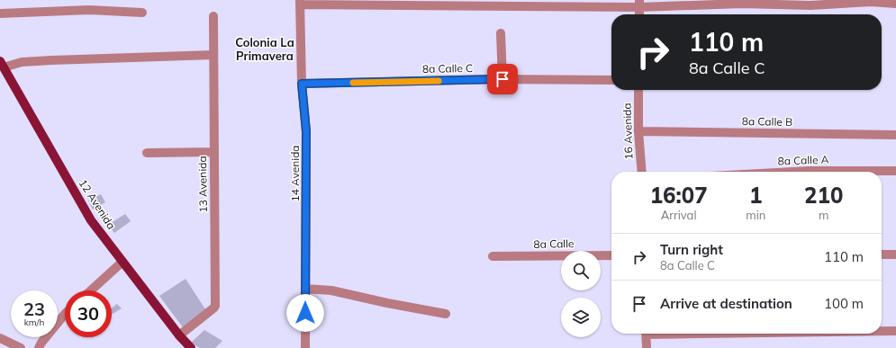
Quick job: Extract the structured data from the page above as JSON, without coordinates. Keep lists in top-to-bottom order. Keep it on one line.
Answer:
{"streets":{"main road":["12 Avenida"],"street":["8a Calle C","8a Calle B","16 Avenida","8a Calle A","14 Avenida","13 Avenida","8a Calle"]},"crossings":[["8a Calle C","14 Avenida"],["8a Calle B","16 Avenida"],["13 Avenida","12 Avenida"]],"districts":["Colonia La Primavera"],"page":{"turn":["110 m","8a Calle C"],"eta":["16:07","Arrival","1","min","210","m"],"list":[{"name":"Turn right","note":"8a Calle C","value":"110 m"},{"name":"Arrive at destination","value":"100 m"}],"speed":"23 km/h","limit":"30"}}
